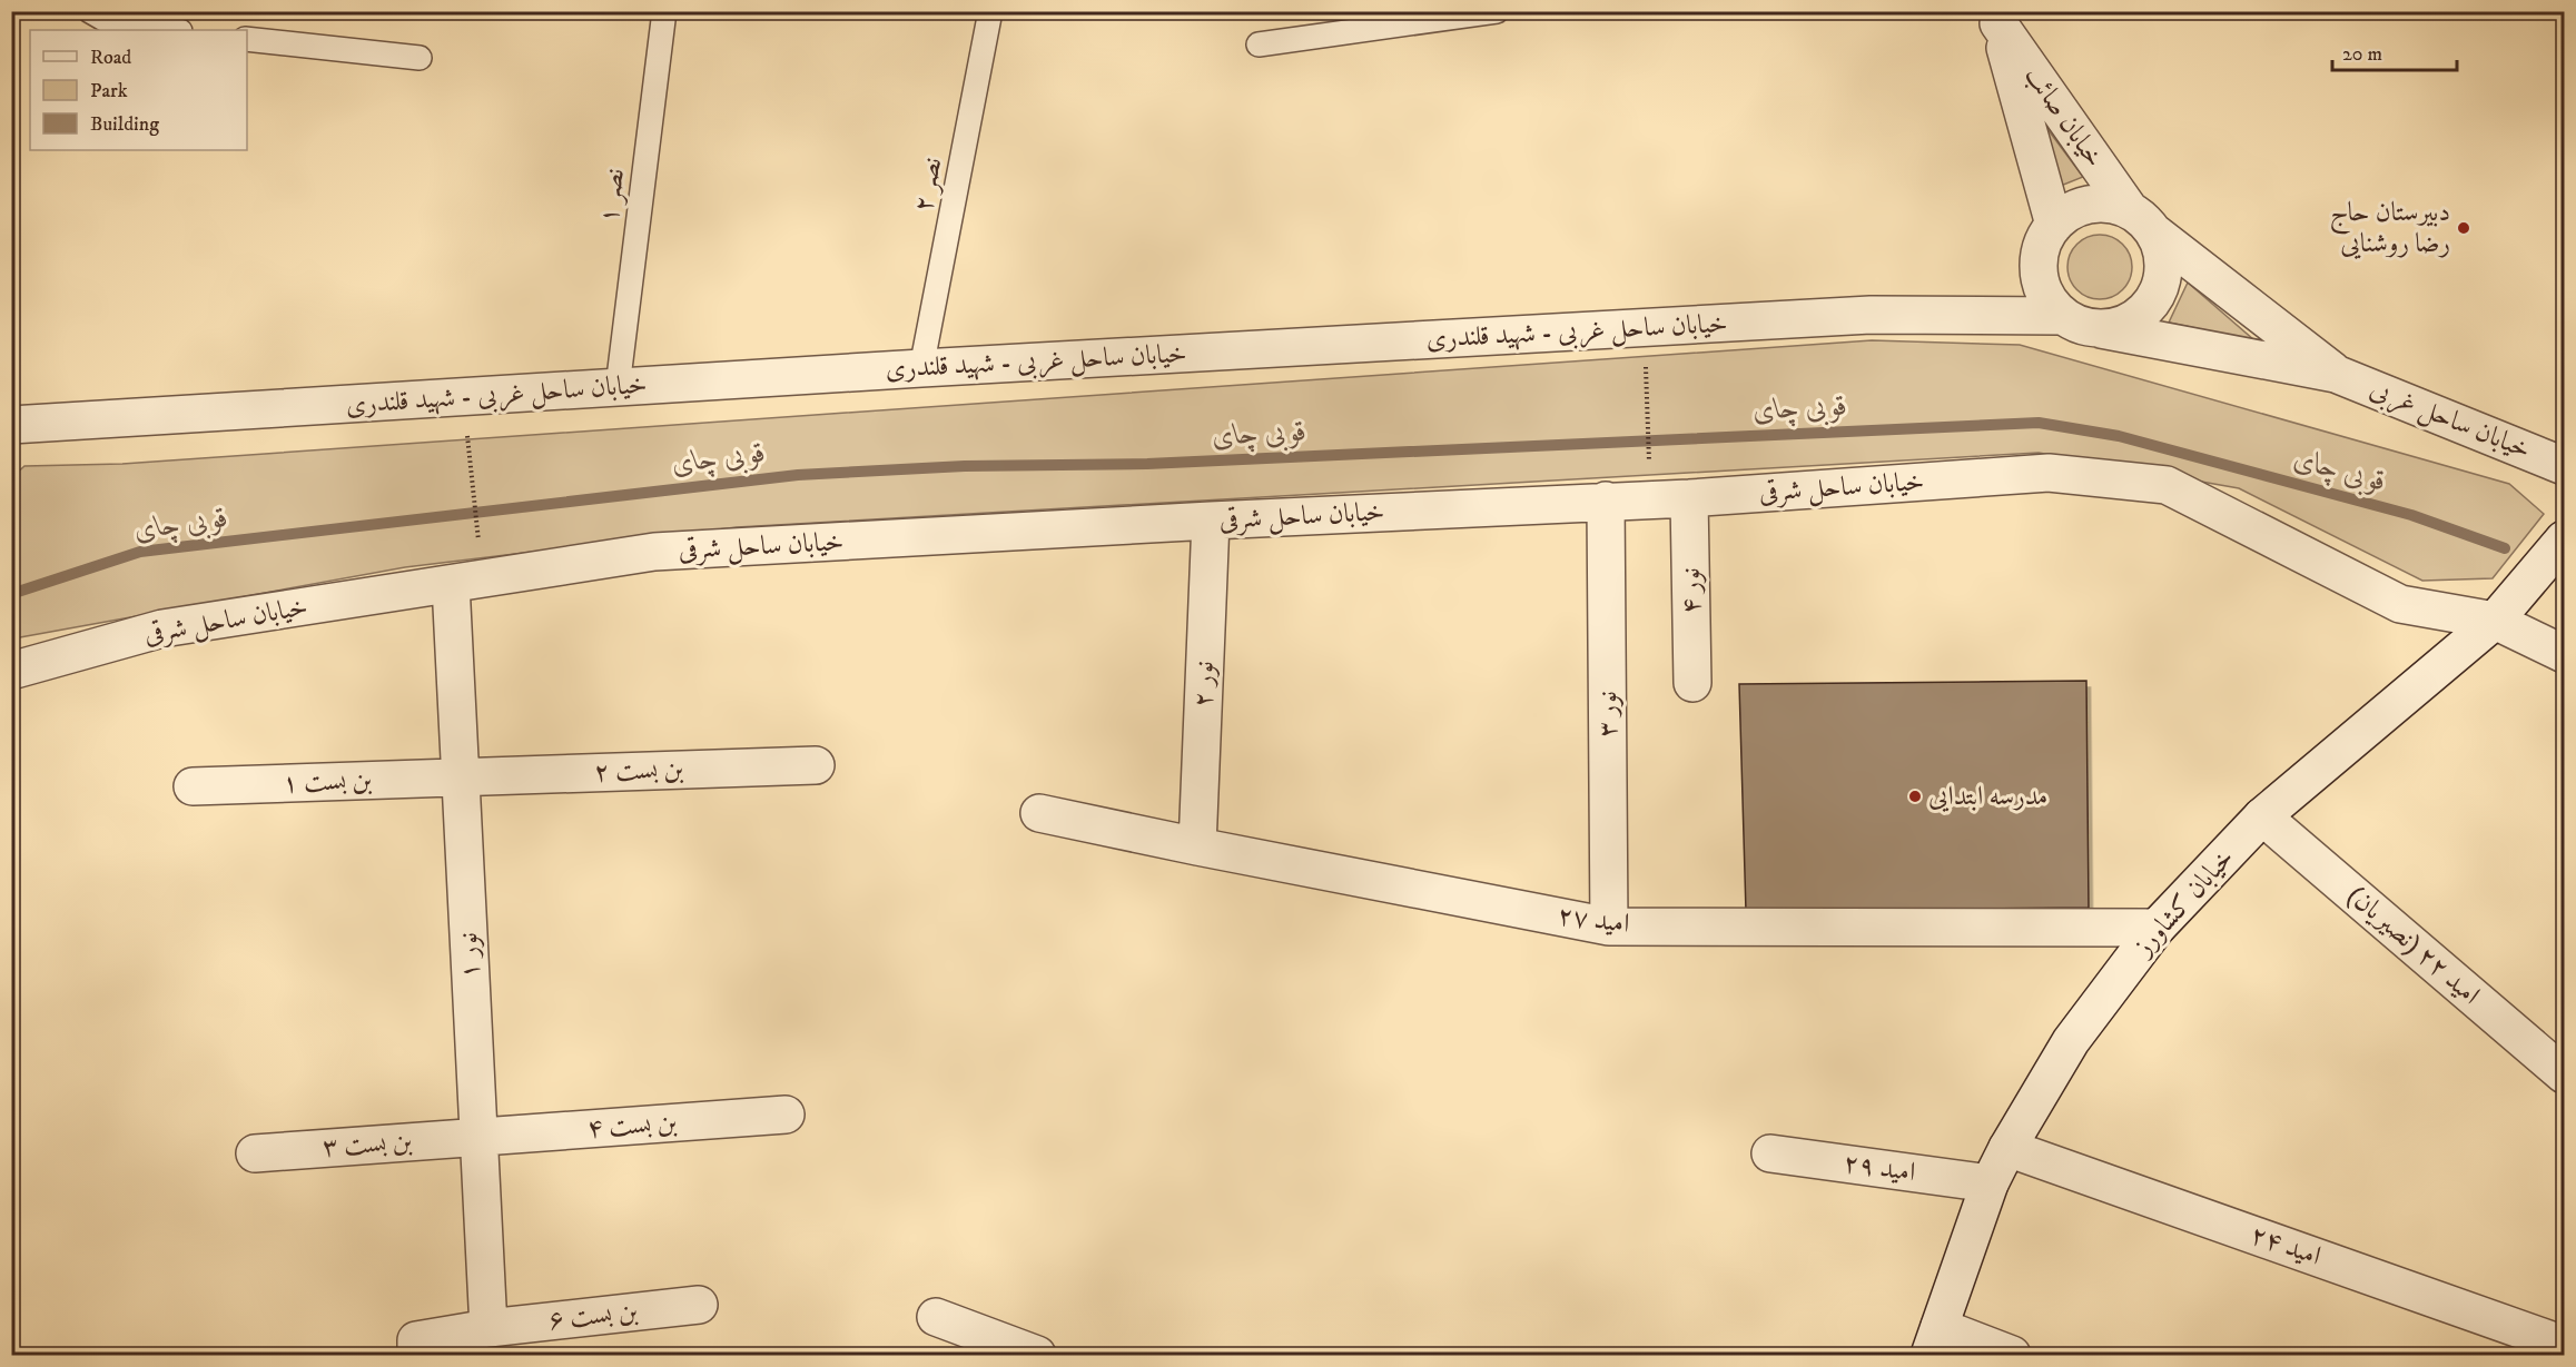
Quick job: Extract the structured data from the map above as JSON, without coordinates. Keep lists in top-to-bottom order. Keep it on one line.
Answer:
{"streets":{"street":["خیابان صائب","خیابان ساحل غربی - شهید قلندری","خیابان ساحل غربی","خیابان ساحل شرقی","نور ۴","نور ۲","نور ۳","بن بست ۲","بن بست ۱","خیابان کشاورز","امید ۲۷","امید ۲۲ (نصیریان)","نور ۱","بن بست ۴","بن بست ۳","امید ۲۹","امید ۲۴","بن بست ۶"],"lane":["نصر ۲","نصر ۱"]},"crossings":[["خیابان صائب","خیابان ساحل غربی - شهید قلندری"],["خیابان صائب","خیابان ساحل غربی"],["نصر ۲","خیابان ساحل غربی - شهید قلندری"],["نصر ۱","خیابان ساحل غربی - شهید قلندری"],["خیابان ساحل غربی - شهید قلندری","خیابان ساحل غربی"],["خیابان ساحل شرقی","نور ۴"],["خیابان ساحل شرقی","نور ۲"],["خیابان ساحل شرقی","نور ۳"],["خیابان ساحل شرقی","خیابان کشاورز"],["خیابان ساحل شرقی","نور ۱"],["نور ۲","امید ۲۷"],["نور ۳","امید ۲۷"],["بن بست ۲","بن بست ۱"],["بن بست ۲","نور ۱"],["بن بست ۱","نور ۱"],["خیابان کشاورز","امید ۲۷"],["خیابان کشاورز","امید ۲۲ (نصیریان)"],["خیابان کشاورز","امید ۲۹"],["خیابان کشاورز","امید ۲۴"],["نور ۱","بن بست ۴"],["نور ۱","بن بست ۳"],["نور ۱","بن بست ۶"],["بن بست ۴","بن بست ۳"]],"water":["قوبی چای"],"places":["دبیرستان حاج رضا روشنایی","مدرسه ابتدایی"],"legend":["Road","Park","Building"],"scale_bar":"20 m"}
